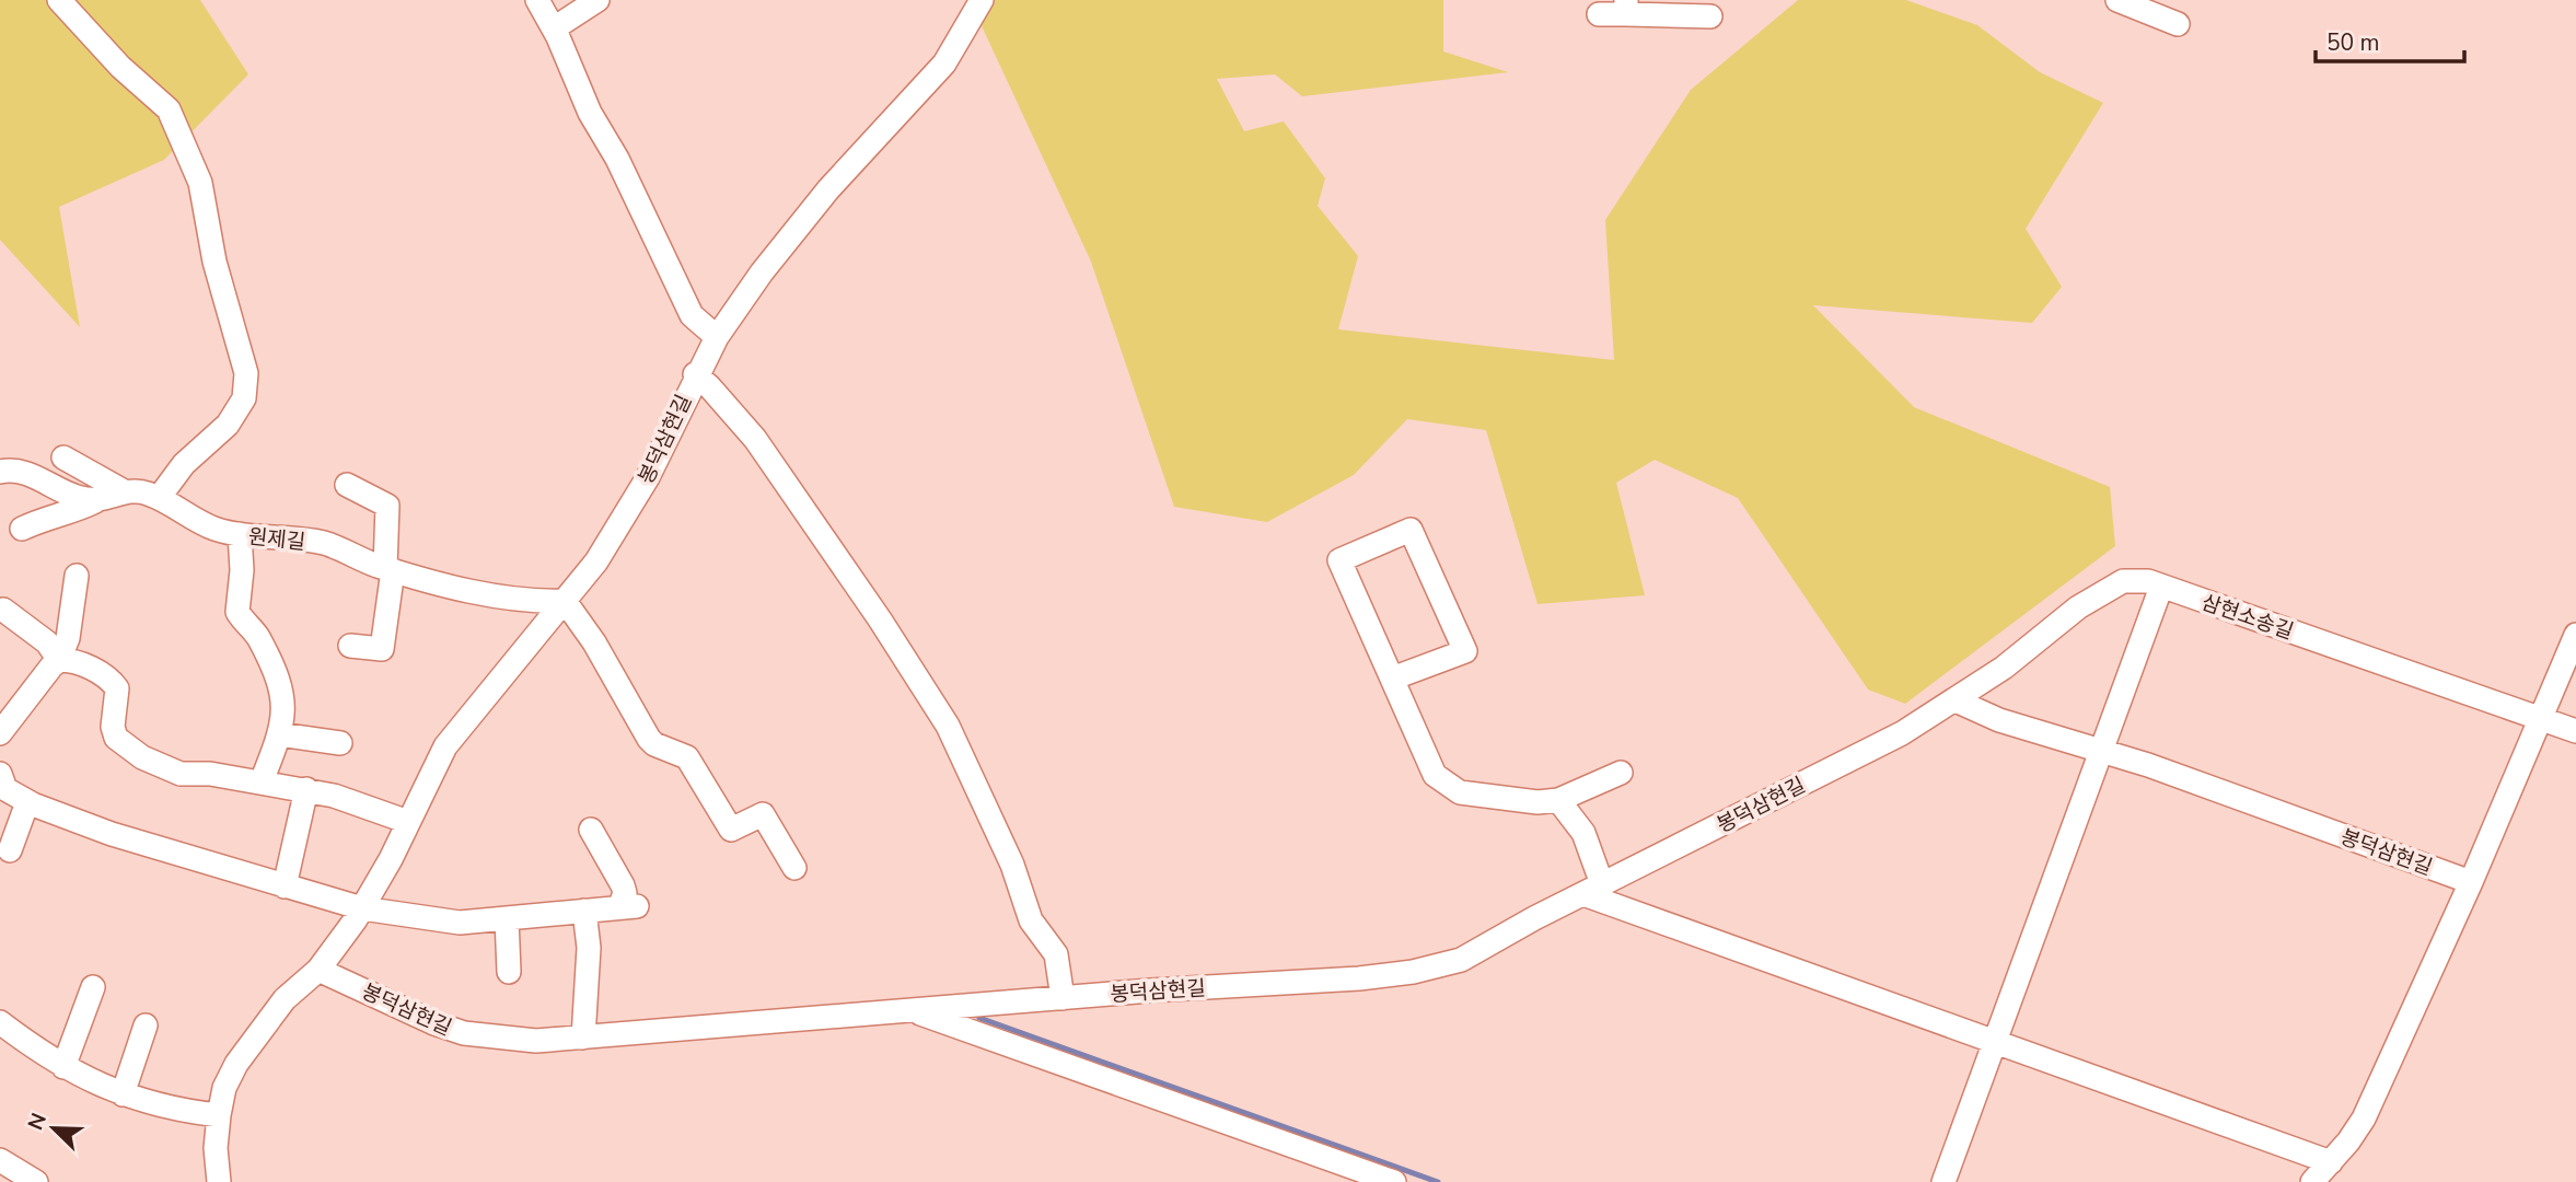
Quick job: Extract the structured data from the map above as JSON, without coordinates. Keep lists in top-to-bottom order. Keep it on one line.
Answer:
{"streets":{"street":["봉덕삼현길","원제길","삼현소송길"]},"crossings":[["봉덕삼현길","원제길"],["봉덕삼현길","삼현소송길"]],"scale_bar":"50 m","north":"top left"}
